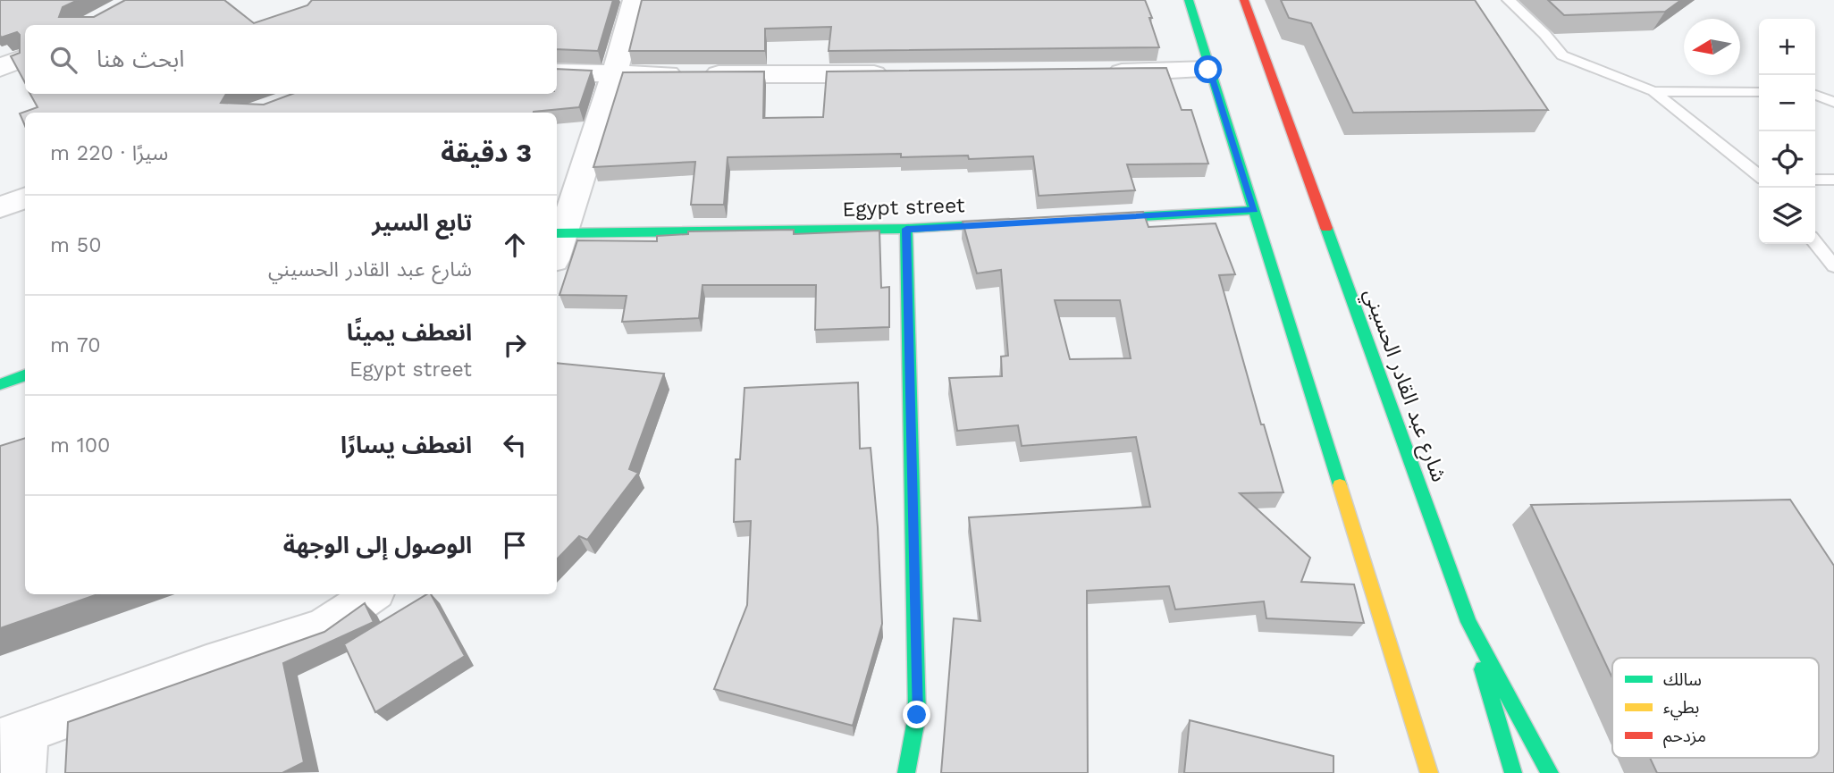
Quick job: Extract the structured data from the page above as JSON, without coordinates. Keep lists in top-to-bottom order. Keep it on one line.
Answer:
{"streets":{"main road":["Egypt street","شارع عبد القادر الحسيني"]},"legend":["سالك","بطيء","مزدحم"],"north":"left","page":{"map_buttons":["+","−"],"search":"ابحث هنا","heading":["3 دقيقة","سيرًا · 220 m"],"list":[["تابع السير","شارع عبد القادر الحسيني","50 m"],["انعطف يمينًا","Egypt street","70 m"],["انعطف يسارًا","100 m"],"الوصول إلى الوجهة"]}}
